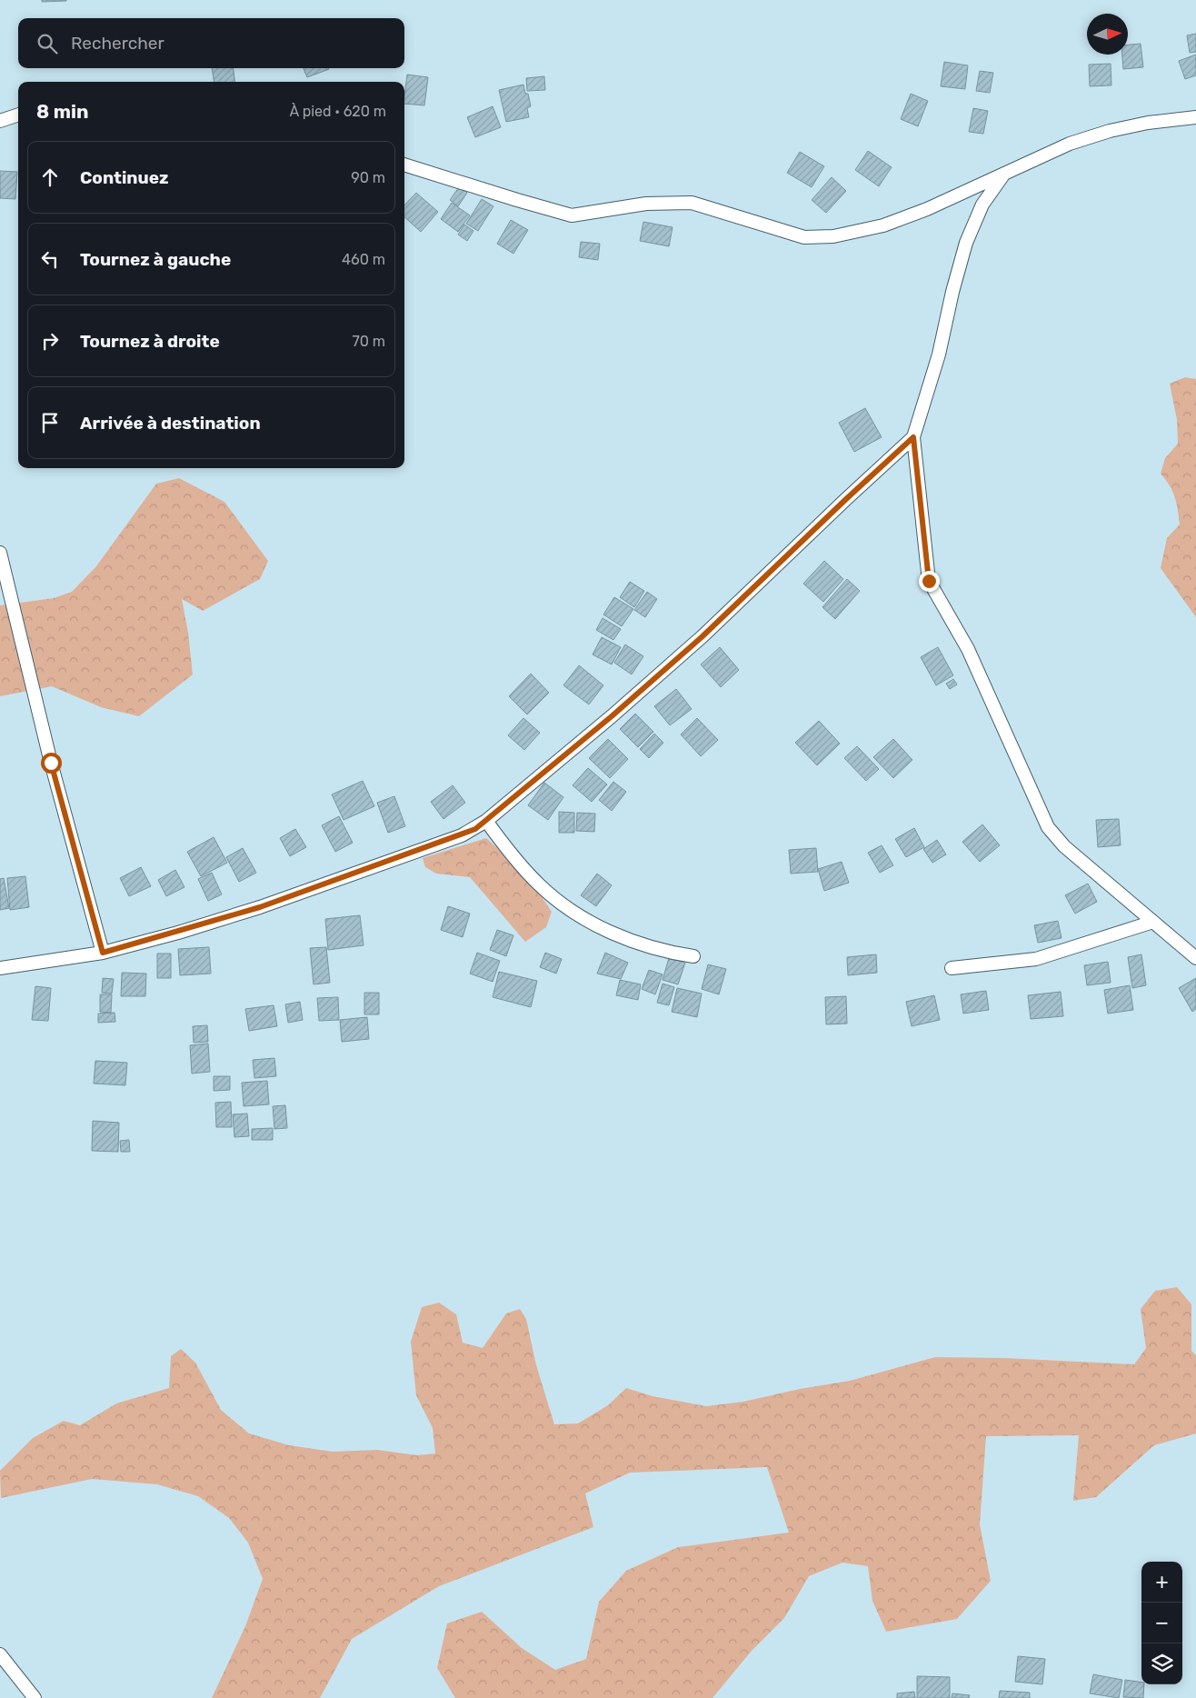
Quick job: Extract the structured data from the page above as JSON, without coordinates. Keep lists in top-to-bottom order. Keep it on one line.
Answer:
{"north":"right","page":{"search":"Rechercher","heading":["8 min","À pied · 620 m"],"list":[["Continuez","90 m"],["Tournez à gauche","460 m"],["Tournez à droite","70 m"],"Arrivée à destination"],"map_buttons":["+","−"]}}
